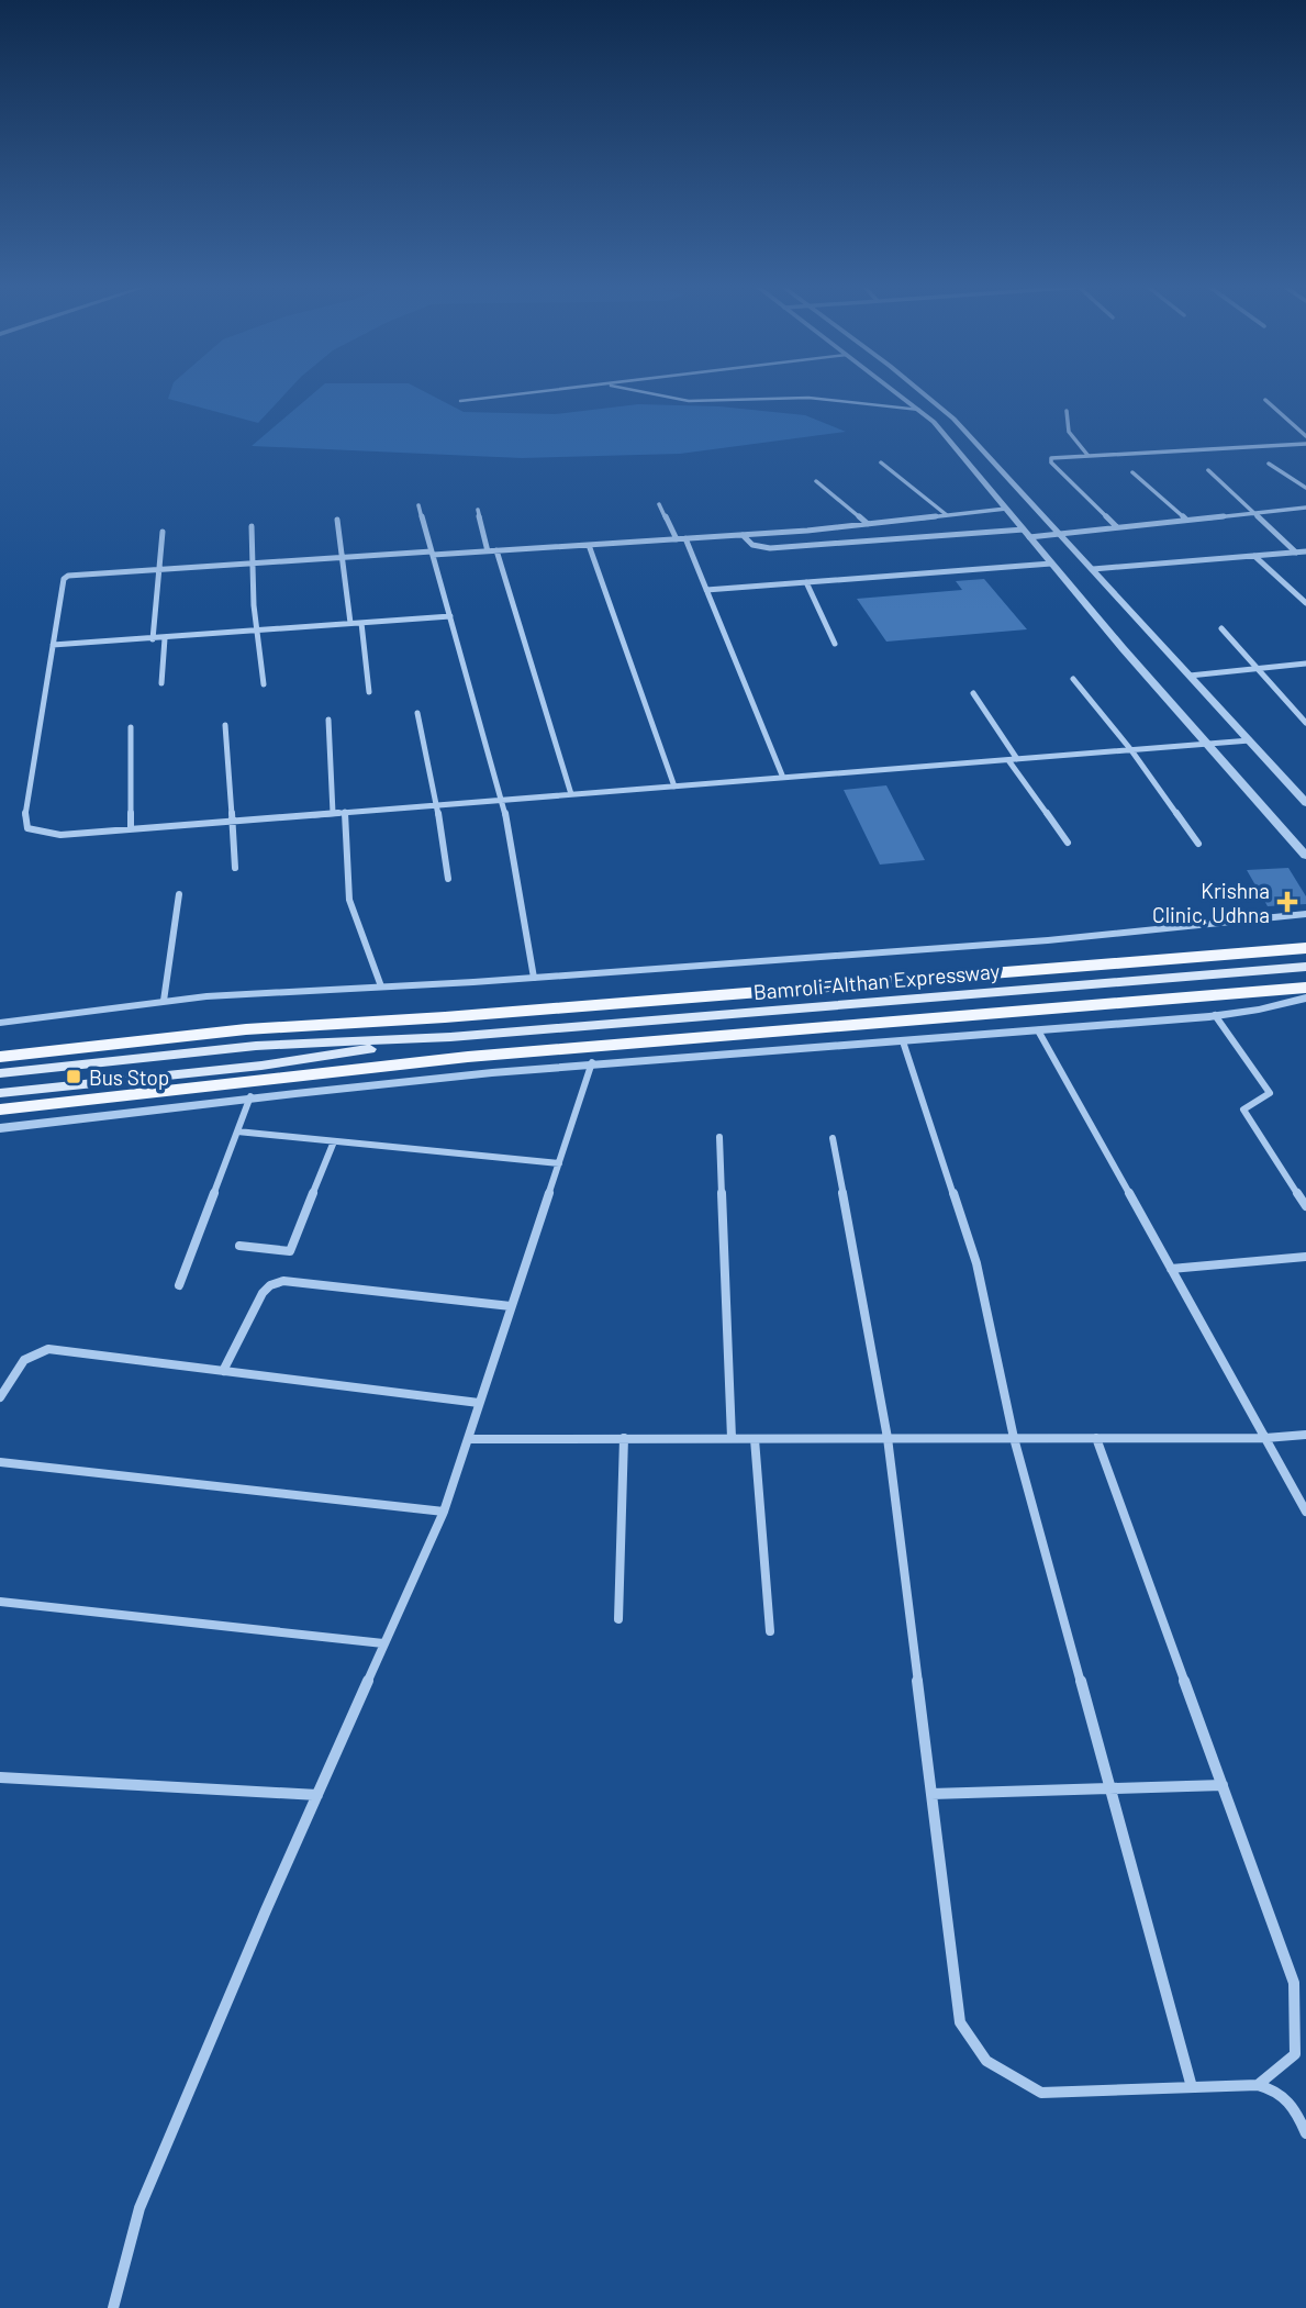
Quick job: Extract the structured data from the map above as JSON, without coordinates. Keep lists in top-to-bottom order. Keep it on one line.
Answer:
{"streets":{"main road":["Bamroli-Althan Expressway"]},"places":{"health":["Krishna Clinic, Udhna"],"transit":["Bus Stop"]}}
